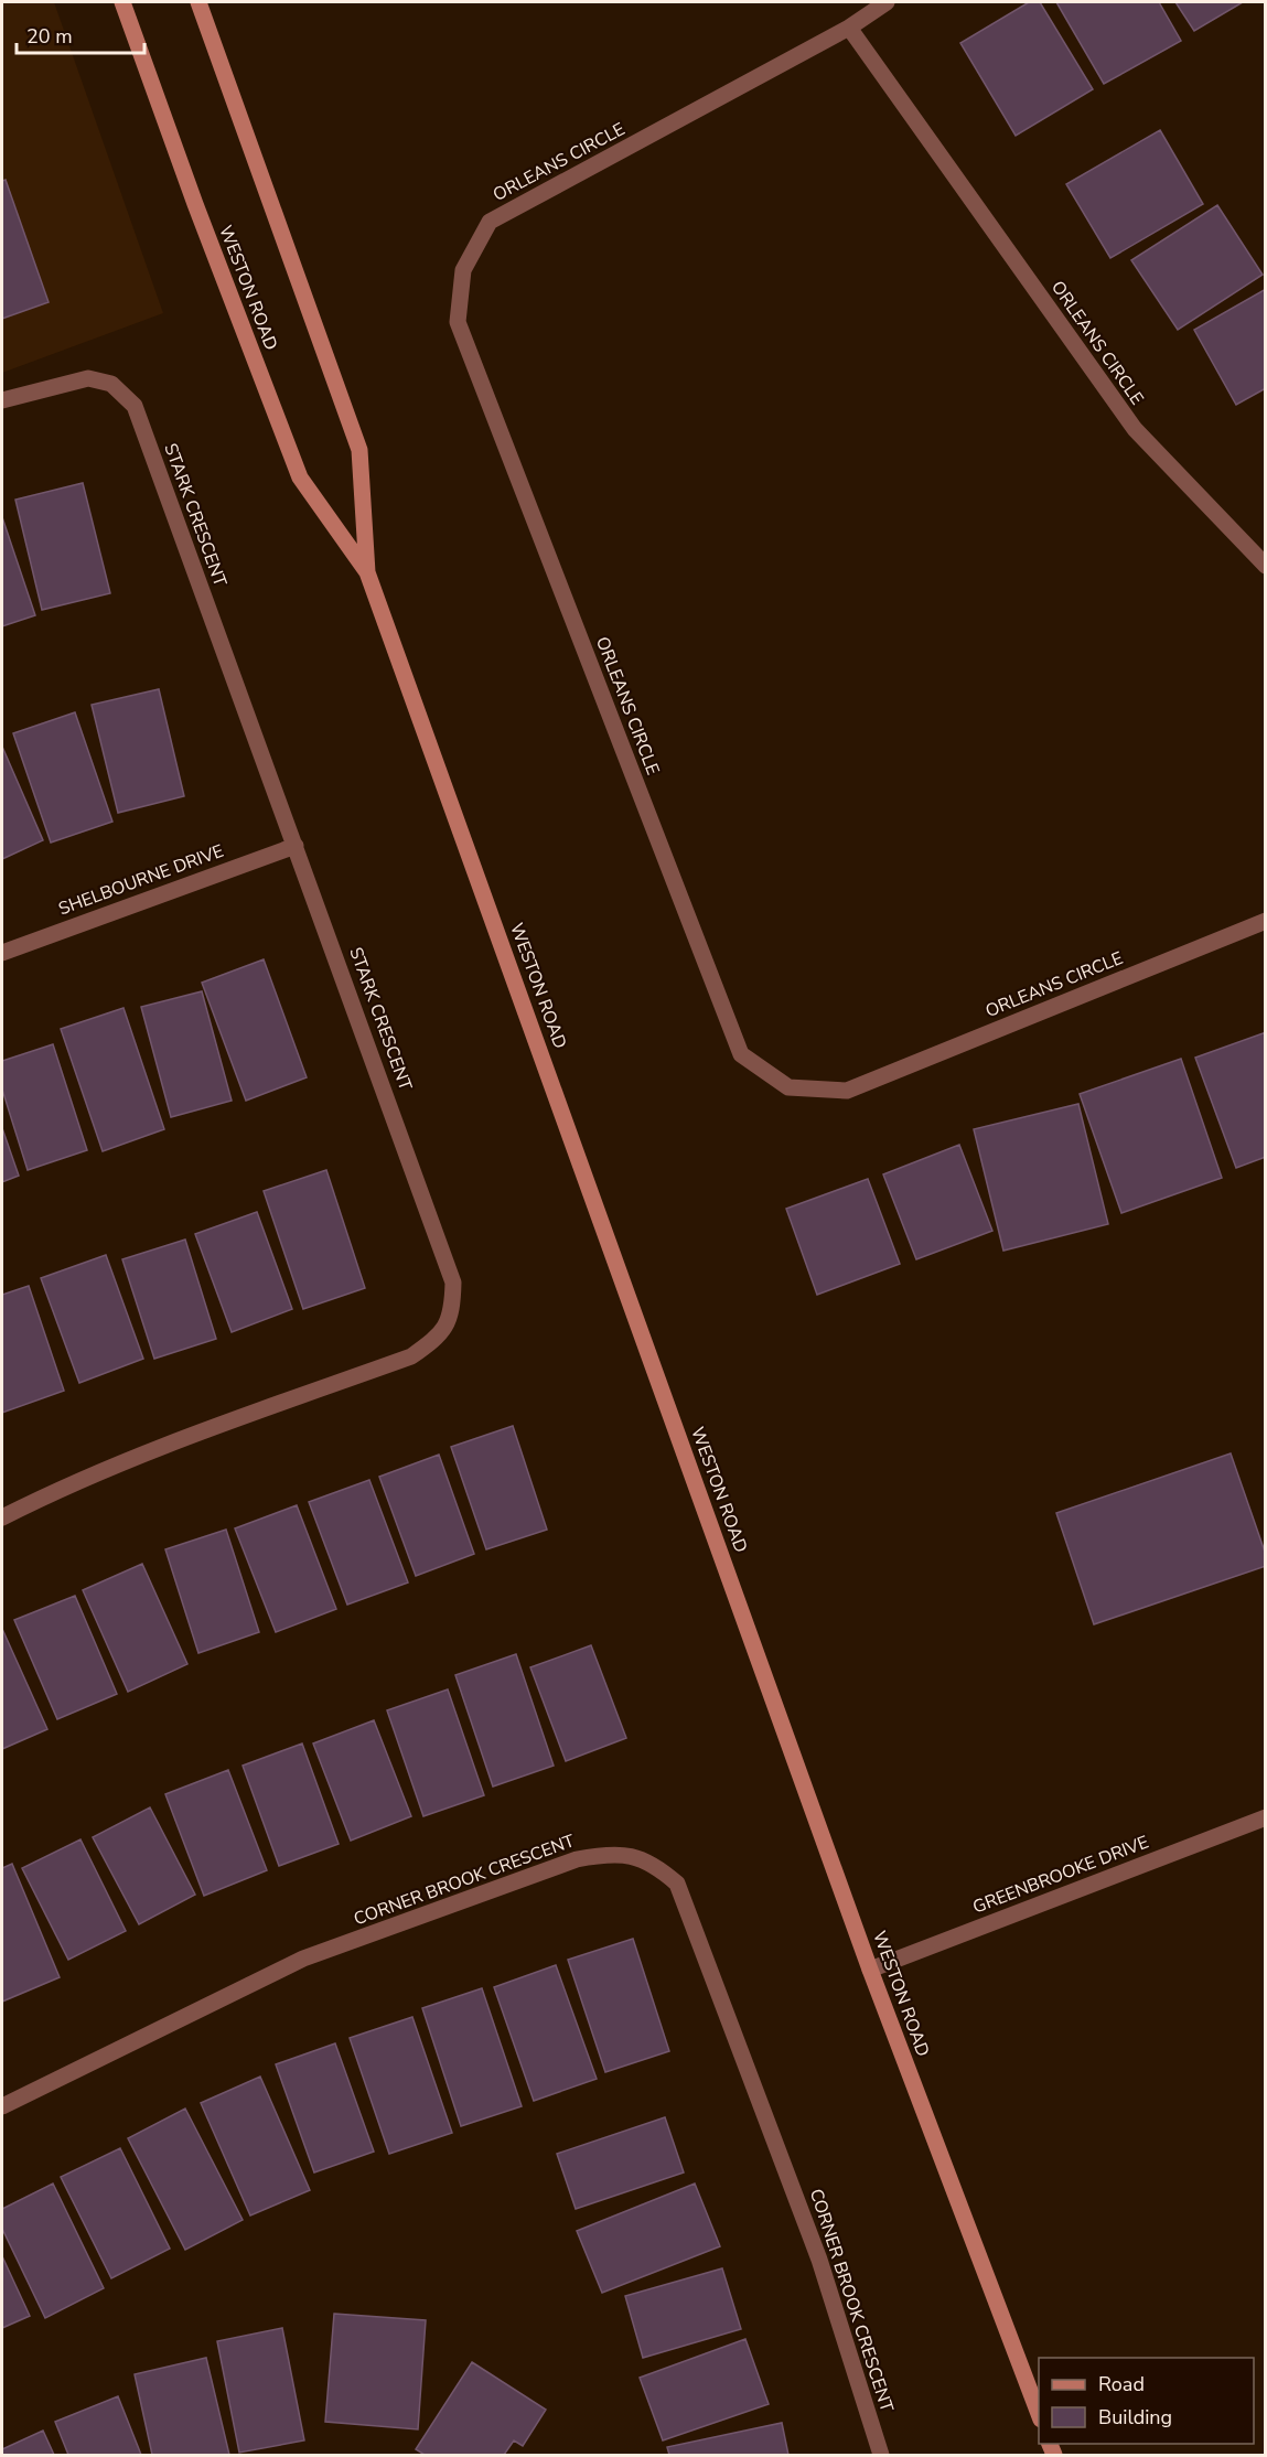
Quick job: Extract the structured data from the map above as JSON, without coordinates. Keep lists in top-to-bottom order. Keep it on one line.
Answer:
{"streets":{"main road":["WESTON ROAD"],"street":["ORLEANS CIRCLE","STARK CRESCENT","SHELBOURNE DRIVE","GREENBROOKE DRIVE","CORNER BROOK CRESCENT"]},"crossings":[["WESTON ROAD","GREENBROOKE DRIVE"],["STARK CRESCENT","SHELBOURNE DRIVE"]],"legend":["Road","Building"],"scale_bar":"20 m"}
